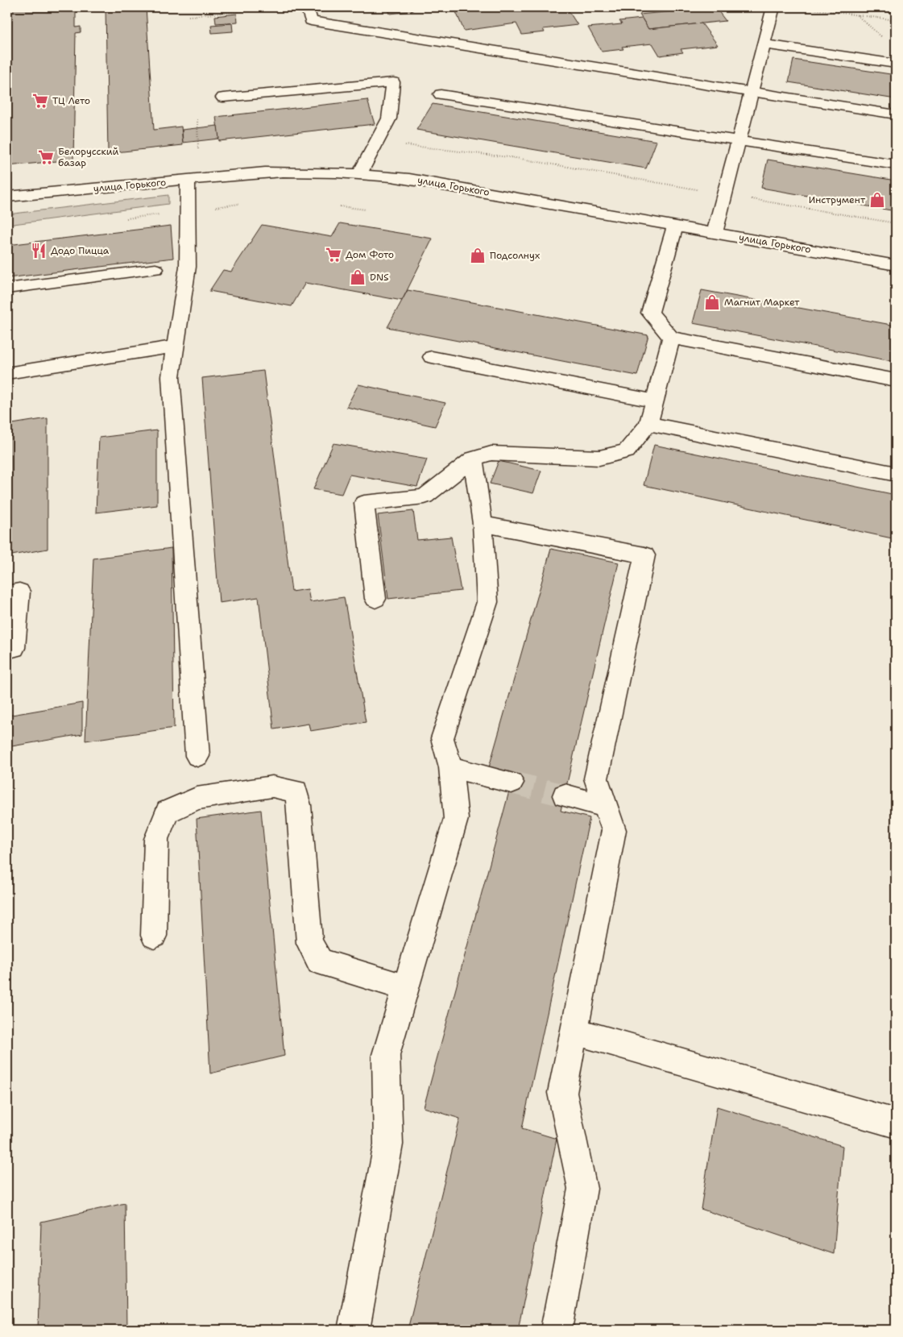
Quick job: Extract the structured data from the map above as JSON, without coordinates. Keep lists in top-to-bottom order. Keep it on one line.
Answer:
{"streets":{"street":["улица Горького"]},"places":{"supermarket":["ТЦ Лето","Белорусский базар","Дом Фото"],"shop":["Инструмент","Подсолнух","DNS","Магнит Маркет"],"restaurant":["Додо Пицца"]}}
